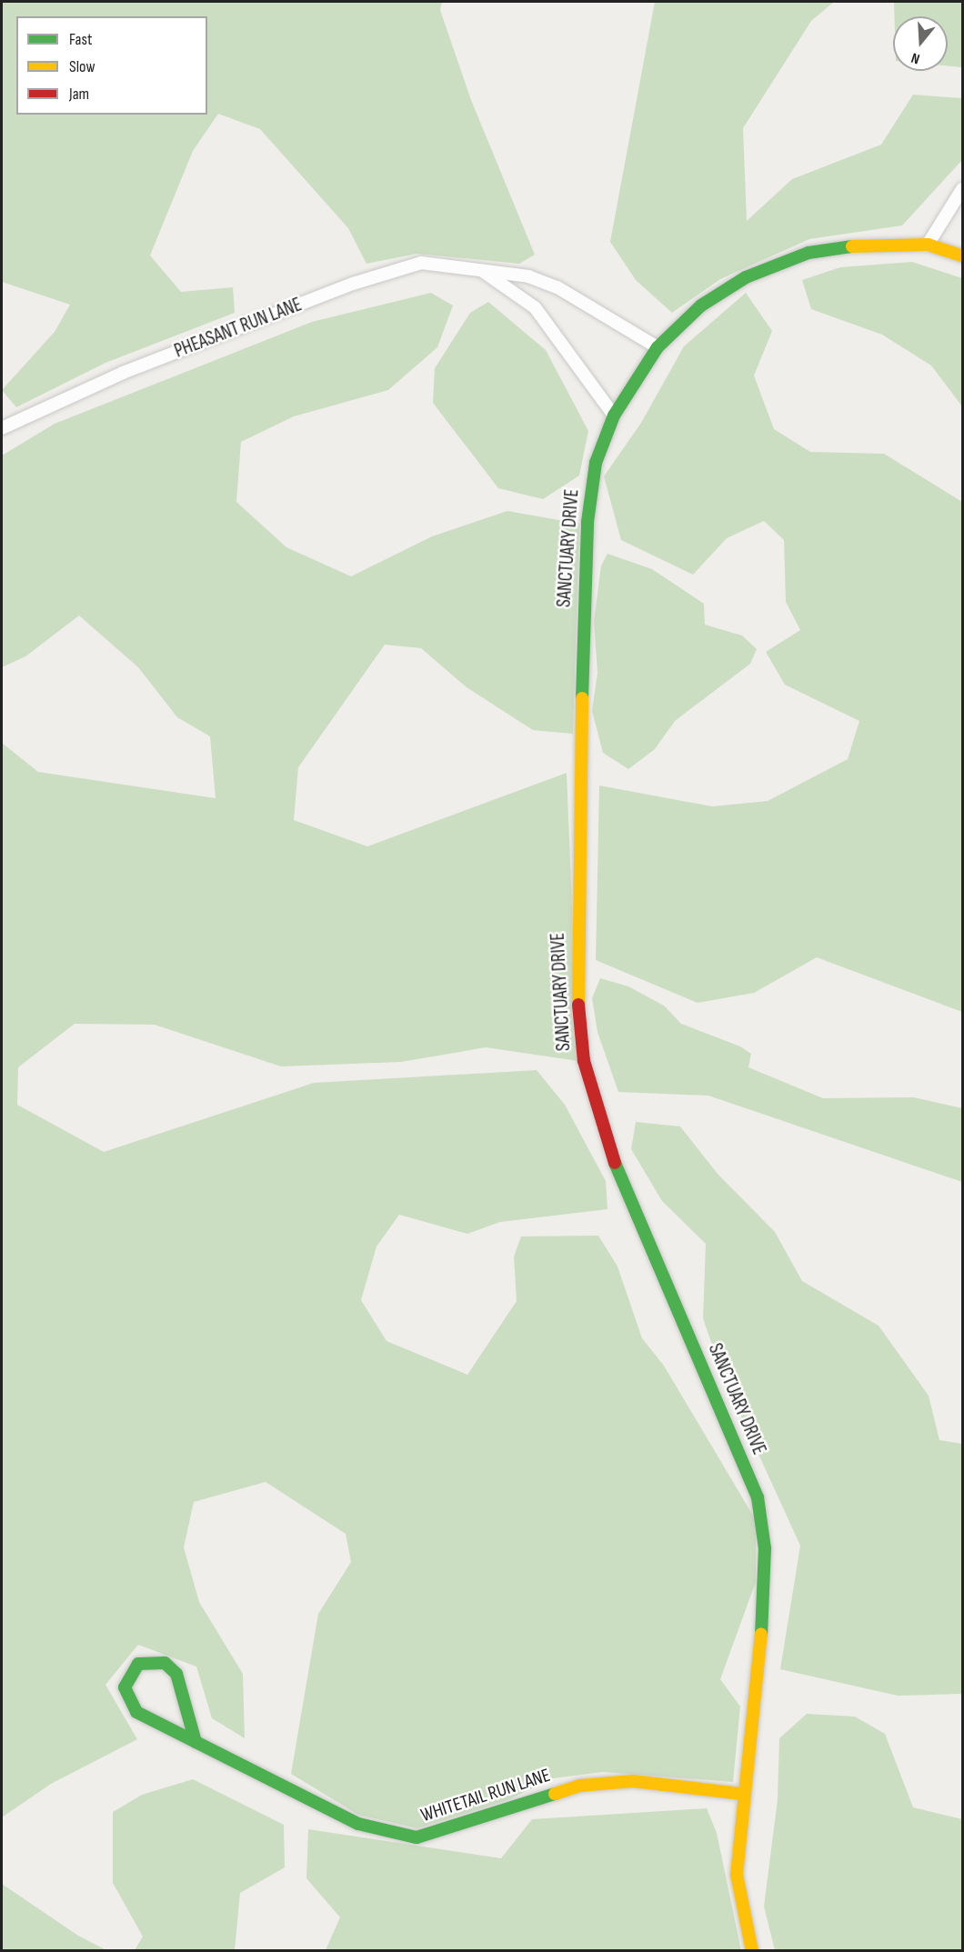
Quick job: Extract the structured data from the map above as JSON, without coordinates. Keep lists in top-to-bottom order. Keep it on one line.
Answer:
{"streets":{"street":["PHEASANT RUN LANE","SANCTUARY DRIVE","WHITETAIL RUN LANE"]},"crossings":[["PHEASANT RUN LANE","SANCTUARY DRIVE"],["SANCTUARY DRIVE","WHITETAIL RUN LANE"]],"legend":["Fast","Slow","Jam"],"north":"bottom"}
